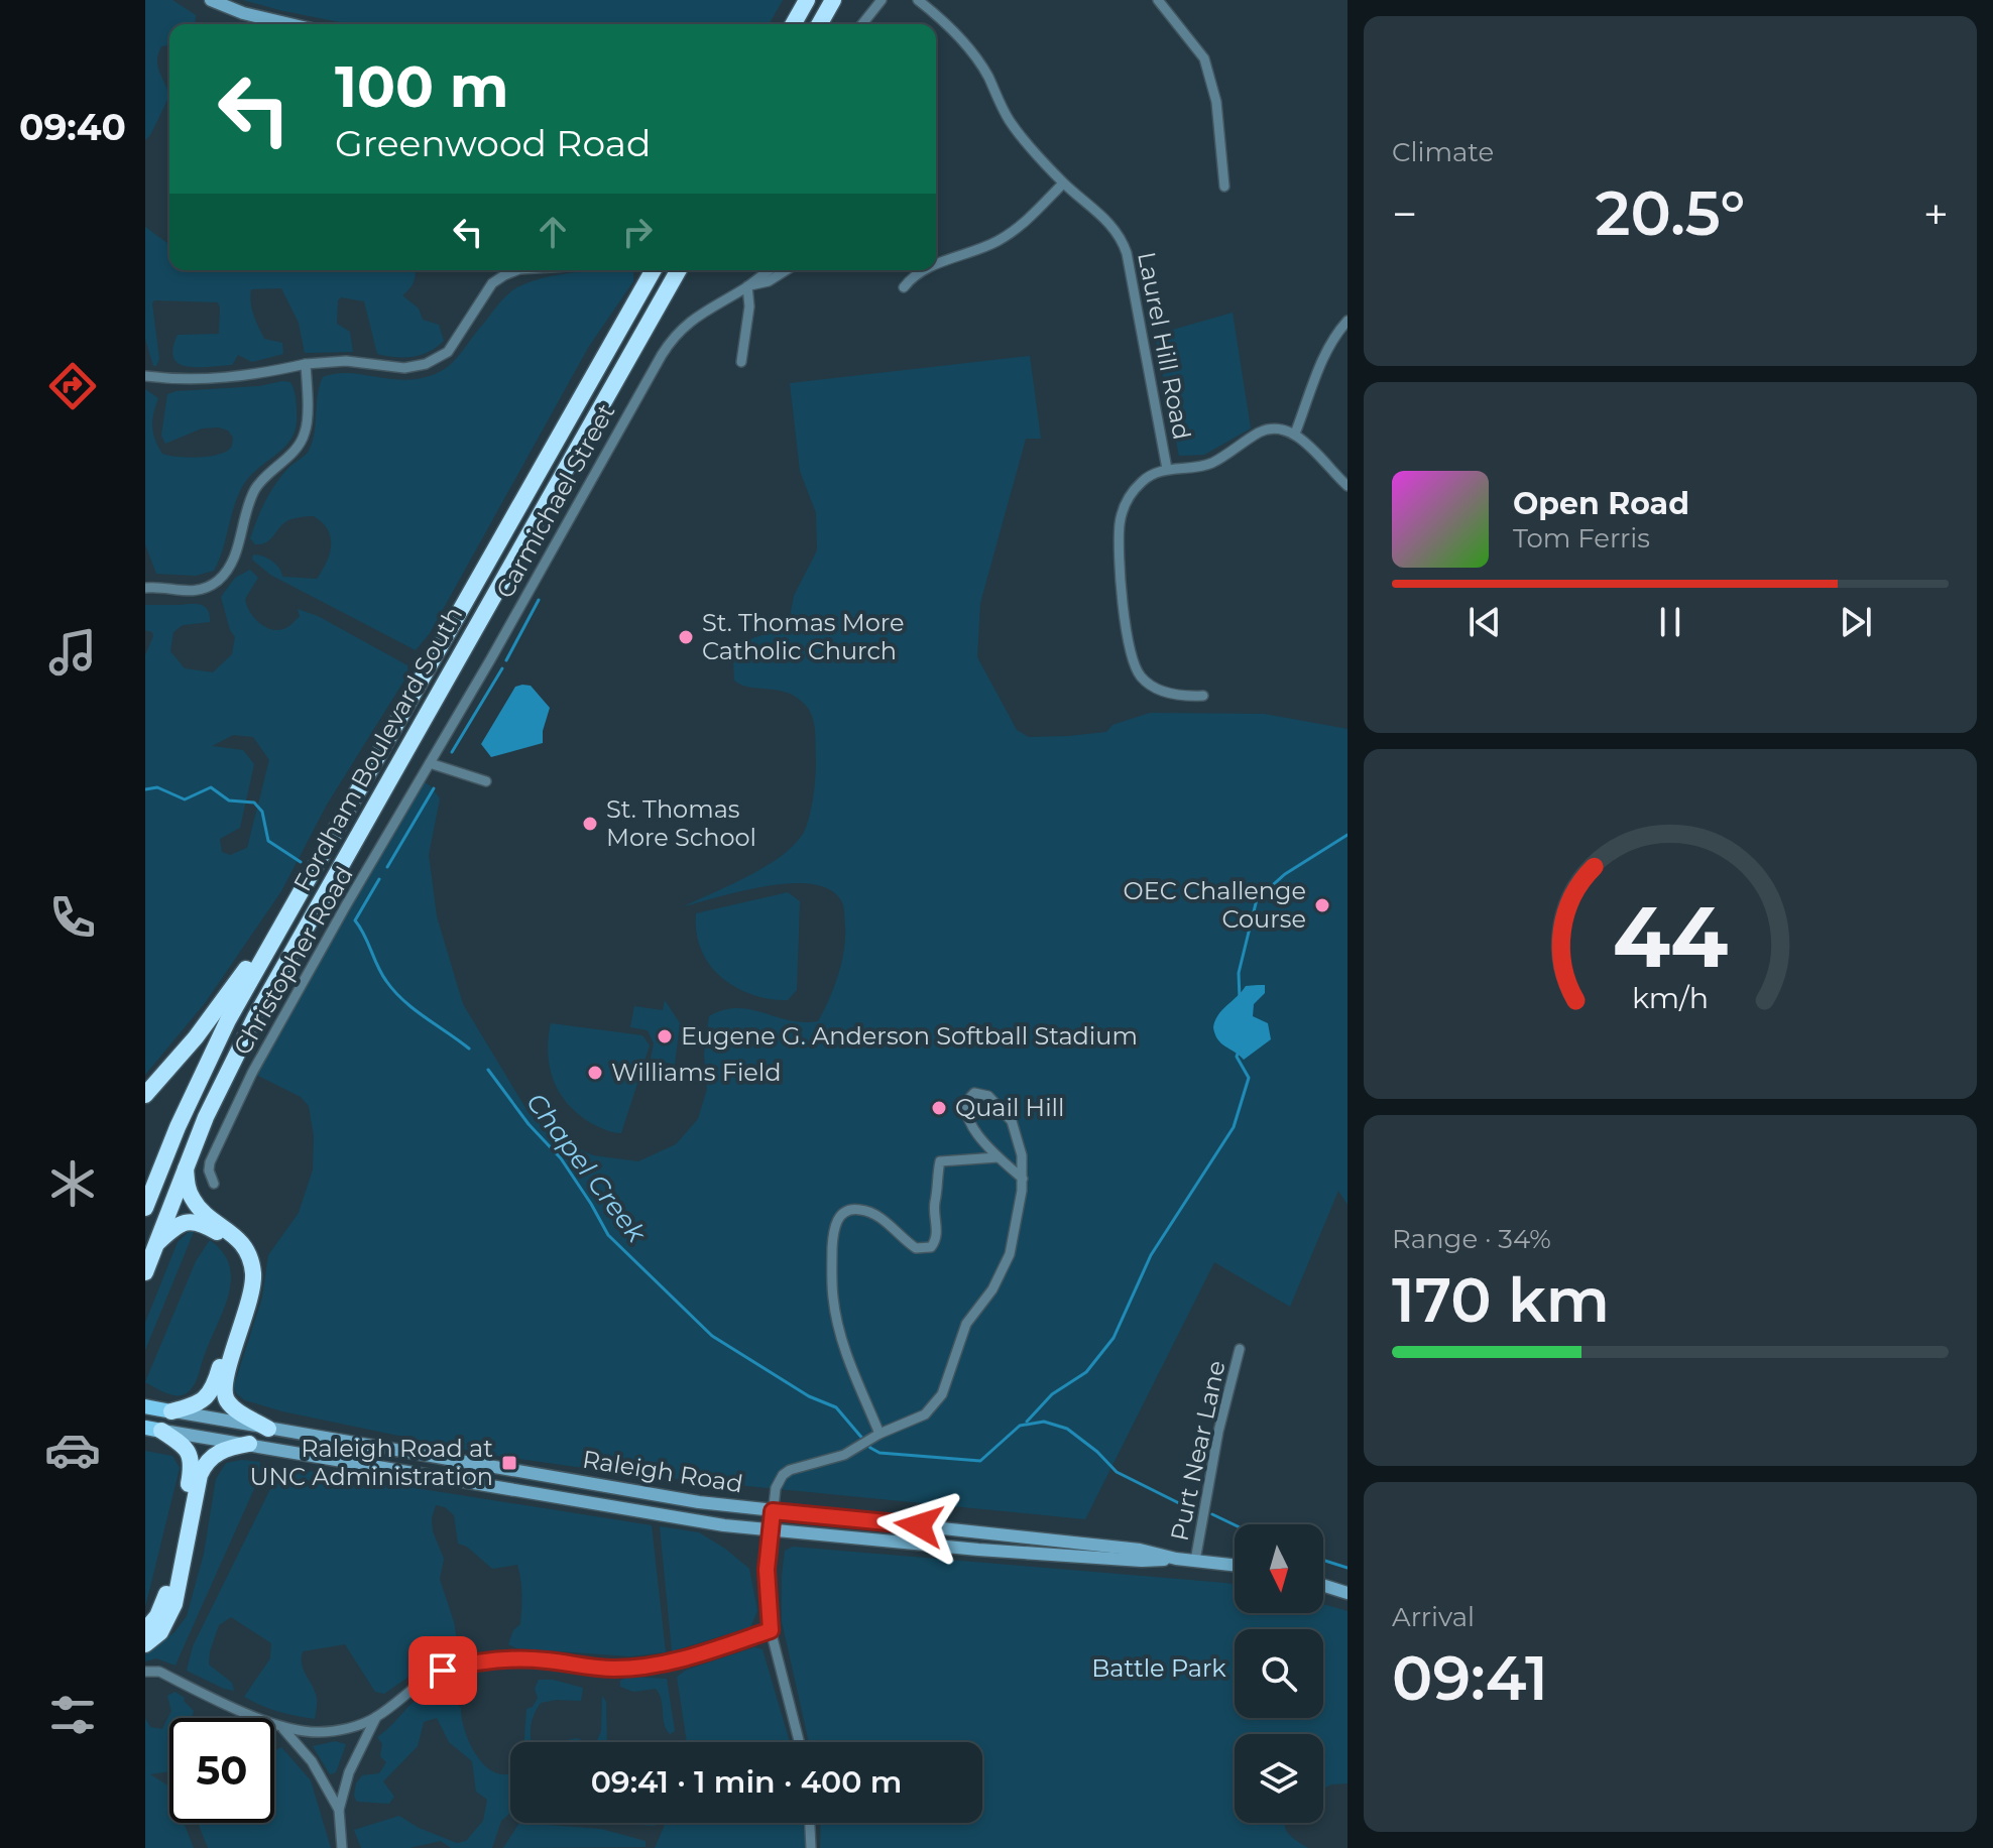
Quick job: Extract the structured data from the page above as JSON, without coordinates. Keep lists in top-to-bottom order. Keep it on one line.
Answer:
{"streets":{"highway":["Fordham Boulevard South"],"main road":["Raleigh Road"],"street":["Laurel Hill Road","Carmichael Street","Christopher Road","Purt Near Lane"]},"crossings":[["Carmichael Street","Christopher Road"],["Purt Near Lane","Raleigh Road"]],"water":["Chapel Creek"],"parks":["Battle Park"],"places":{"other":["St. Thomas More Catholic Church","St. Thomas More School","OEC Challenge Course","Eugene G. Anderson Softball Stadium","Williams Field","Quail Hill"],"transit":["Raleigh Road at UNC Administration"]},"north":"bottom","page":{"tabs":"09:40","tile":["Climate",["Range · 34%","170 km"],["Arrival","09:41"]],"turn":["100 m","Greenwood Road"],"heat":["−","20.5°","+"],"song":["Open Road","Tom Ferris"],"limit":"50","trip":"09:41 · 1 min · 400 m","gauge":["44","km/h"]}}
